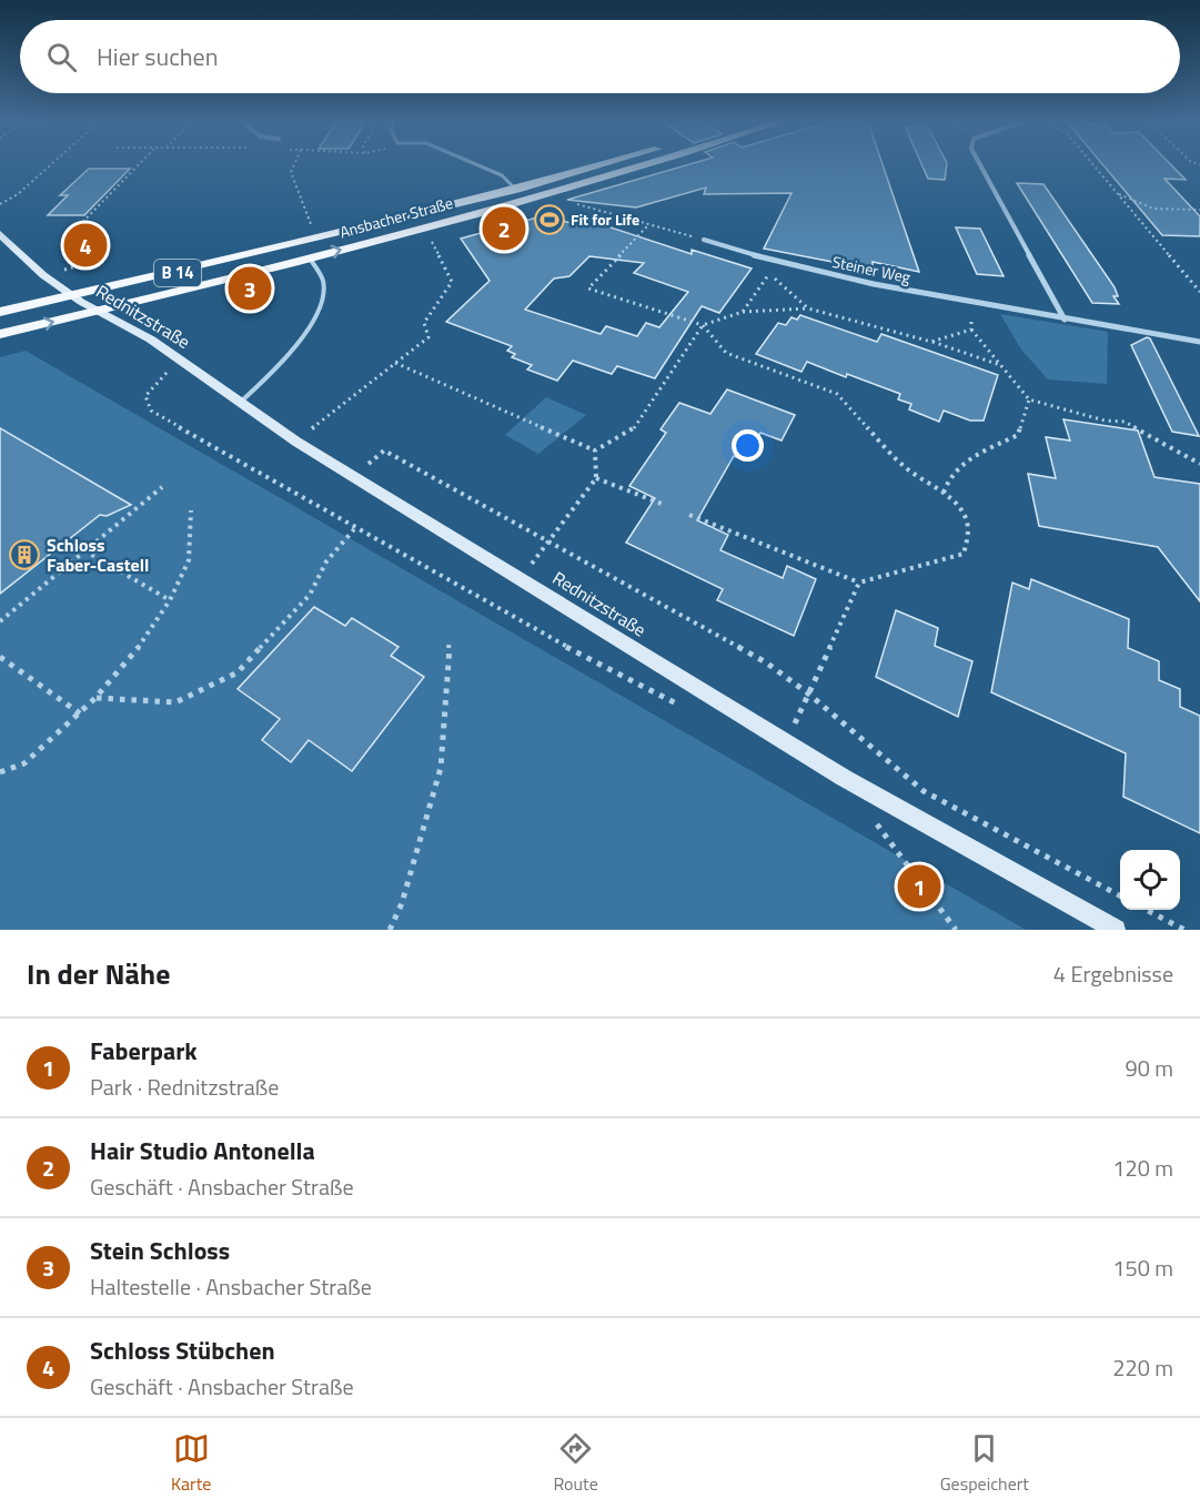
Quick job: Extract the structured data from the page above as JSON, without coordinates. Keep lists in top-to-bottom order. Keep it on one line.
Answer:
{"streets":{"main road":["Ansbacher Straße","B 14","Rednitzstraße"],"street":["Steiner Weg"]},"crossings":[["Ansbacher Straße","B 14"],["Ansbacher Straße","Rednitzstraße"],["B 14","Rednitzstraße"]],"places":{"sports":["Fit for Life"],"building":["Schloss Faber-Castell"]},"page":{"search":"Hier suchen","pins":["2","4","3","1"],"heading":["In der Nähe","4 Ergebnisse"],"list":[{"mark":"1","name":"Faberpark","note":"Park · Rednitzstraße","value":"90 m"},{"mark":"2","name":"Hair Studio Antonella","note":"Geschäft · Ansbacher Straße","value":"120 m"},{"mark":"3","name":"Stein Schloss","note":"Haltestelle · Ansbacher Straße","value":"150 m"},{"mark":"4","name":"Schloss Stübchen","note":"Geschäft · Ansbacher Straße","value":"220 m"}],"nav":["Karte","Route","Gespeichert"]}}
